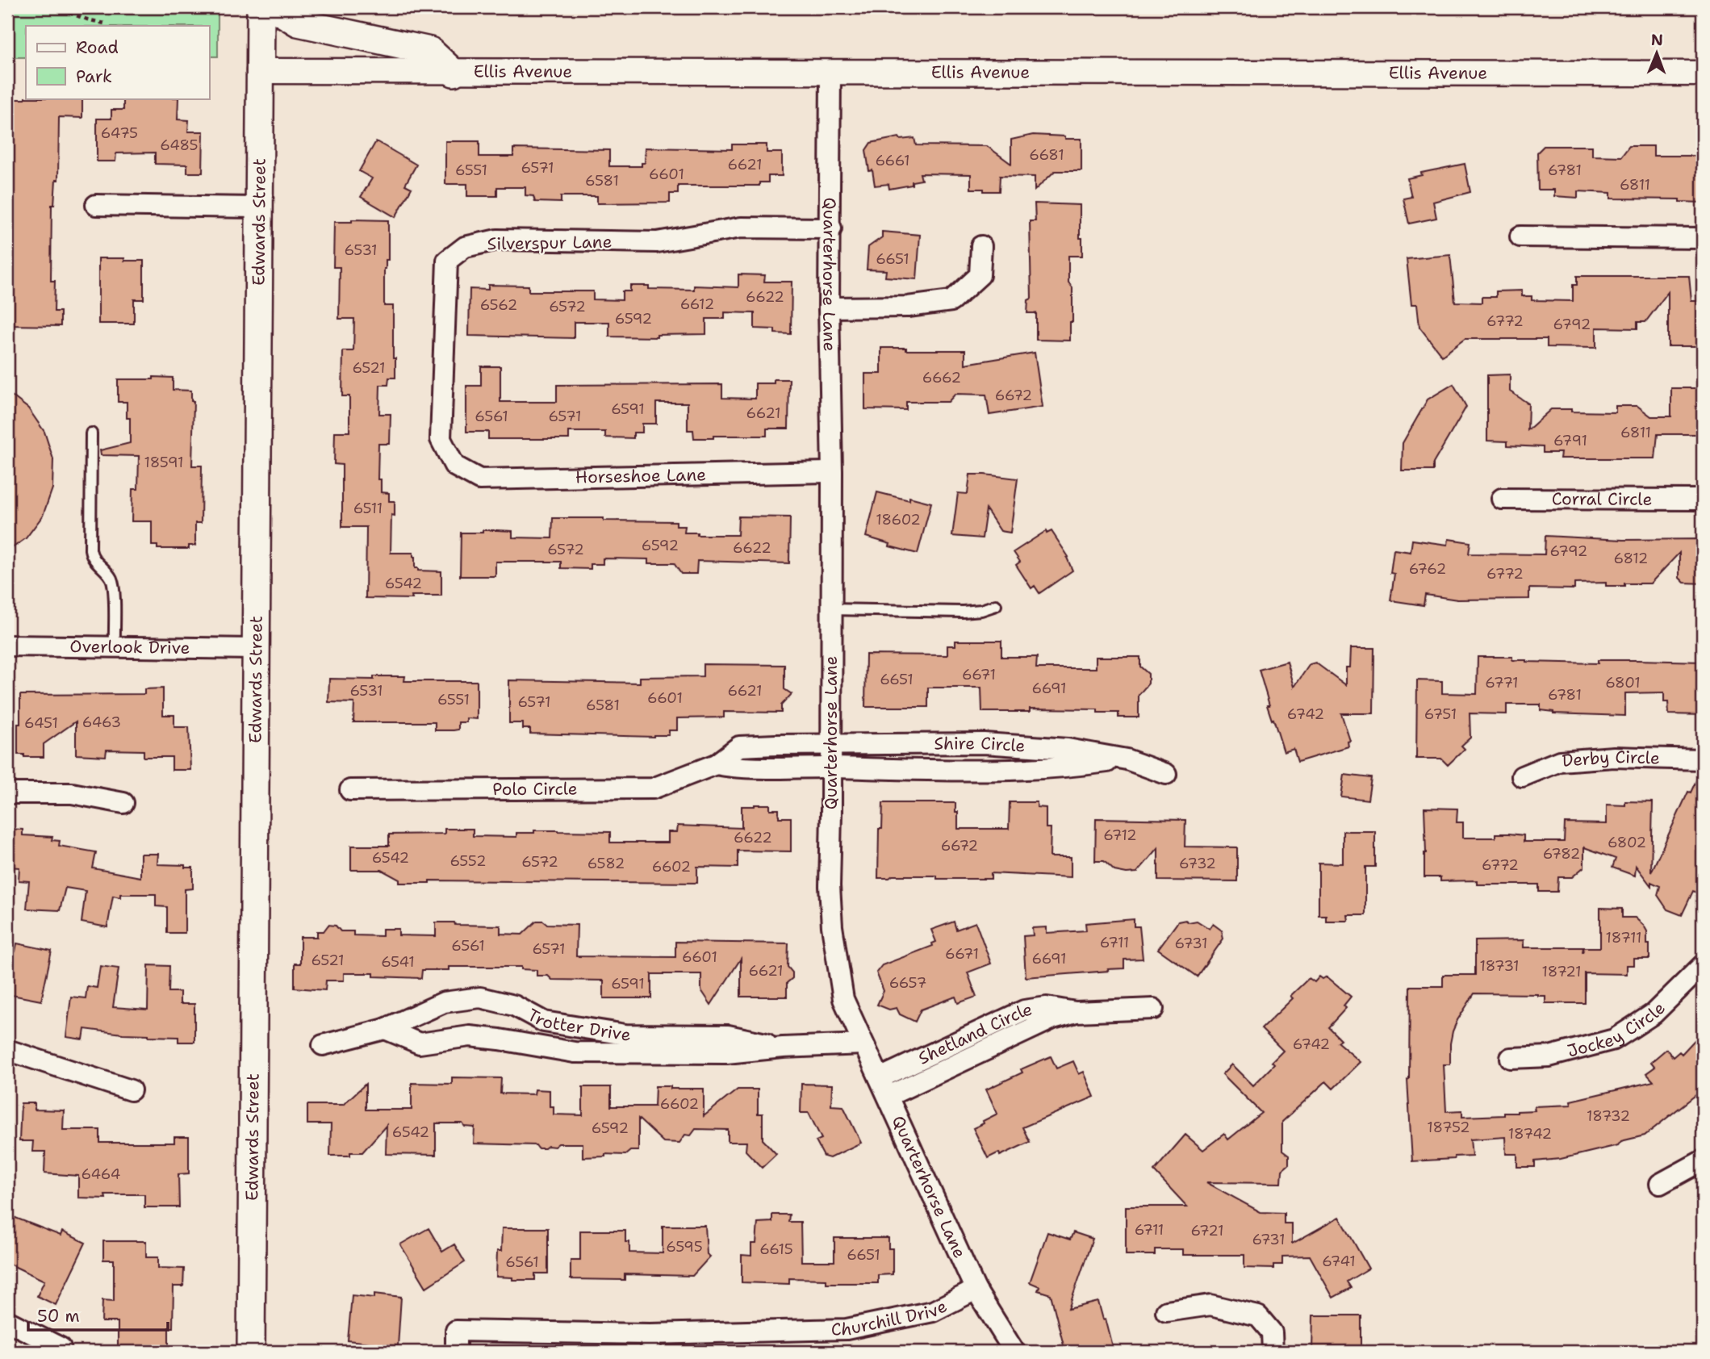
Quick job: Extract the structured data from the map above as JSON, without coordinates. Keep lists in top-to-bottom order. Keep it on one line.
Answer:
{"streets":{"main road":["Edwards Street"],"street":["Ellis Avenue","Silverspur Lane","Quarterhorse Lane","Horseshoe Lane","Corral Circle","Overlook Drive","Shire Circle","Derby Circle","Polo Circle","Trotter Drive","Jockey Circle","Shetland Circle","Churchill Drive"]},"crossings":[["Ellis Avenue","Edwards Street"],["Ellis Avenue","Quarterhorse Lane"],["Edwards Street","Overlook Drive"],["Silverspur Lane","Quarterhorse Lane"],["Silverspur Lane","Horseshoe Lane"],["Quarterhorse Lane","Horseshoe Lane"],["Quarterhorse Lane","Shire Circle"],["Quarterhorse Lane","Polo Circle"],["Quarterhorse Lane","Trotter Drive"],["Quarterhorse Lane","Shetland Circle"],["Quarterhorse Lane","Churchill Drive"],["Shire Circle","Polo Circle"]],"house_numbers":["6475","6485","6681","6661","6621","6571","6551","6781","6601","6581","6811","6531","6651","6622","6612","6562","6572","6592","6772","6792","6521","6662","6672","6591","6621","6561","6571","6811","6791","18591","6511","18602","6592","6622","6572","6792","6812","6762","6772","6542","6671","6651","6771","6801","6691","6531","6621","6781","6601","6551","6571","6581","6742","6751","6463","6451","6712","6622","6802","6672","6782","6542","6552","6572","6582","6732","6772","6602","18711","6711","6731","6561","6571","6671","6601","6691","6521","6541","18731","6621","18721","6657","6591","6742","6602","18732","18752","6592","6542","18742","6464","6711","6721","6731","6595","6615","6651","6741","6561"],"legend":["Road","Park"],"scale_bar":"50 m","north":"top"}
